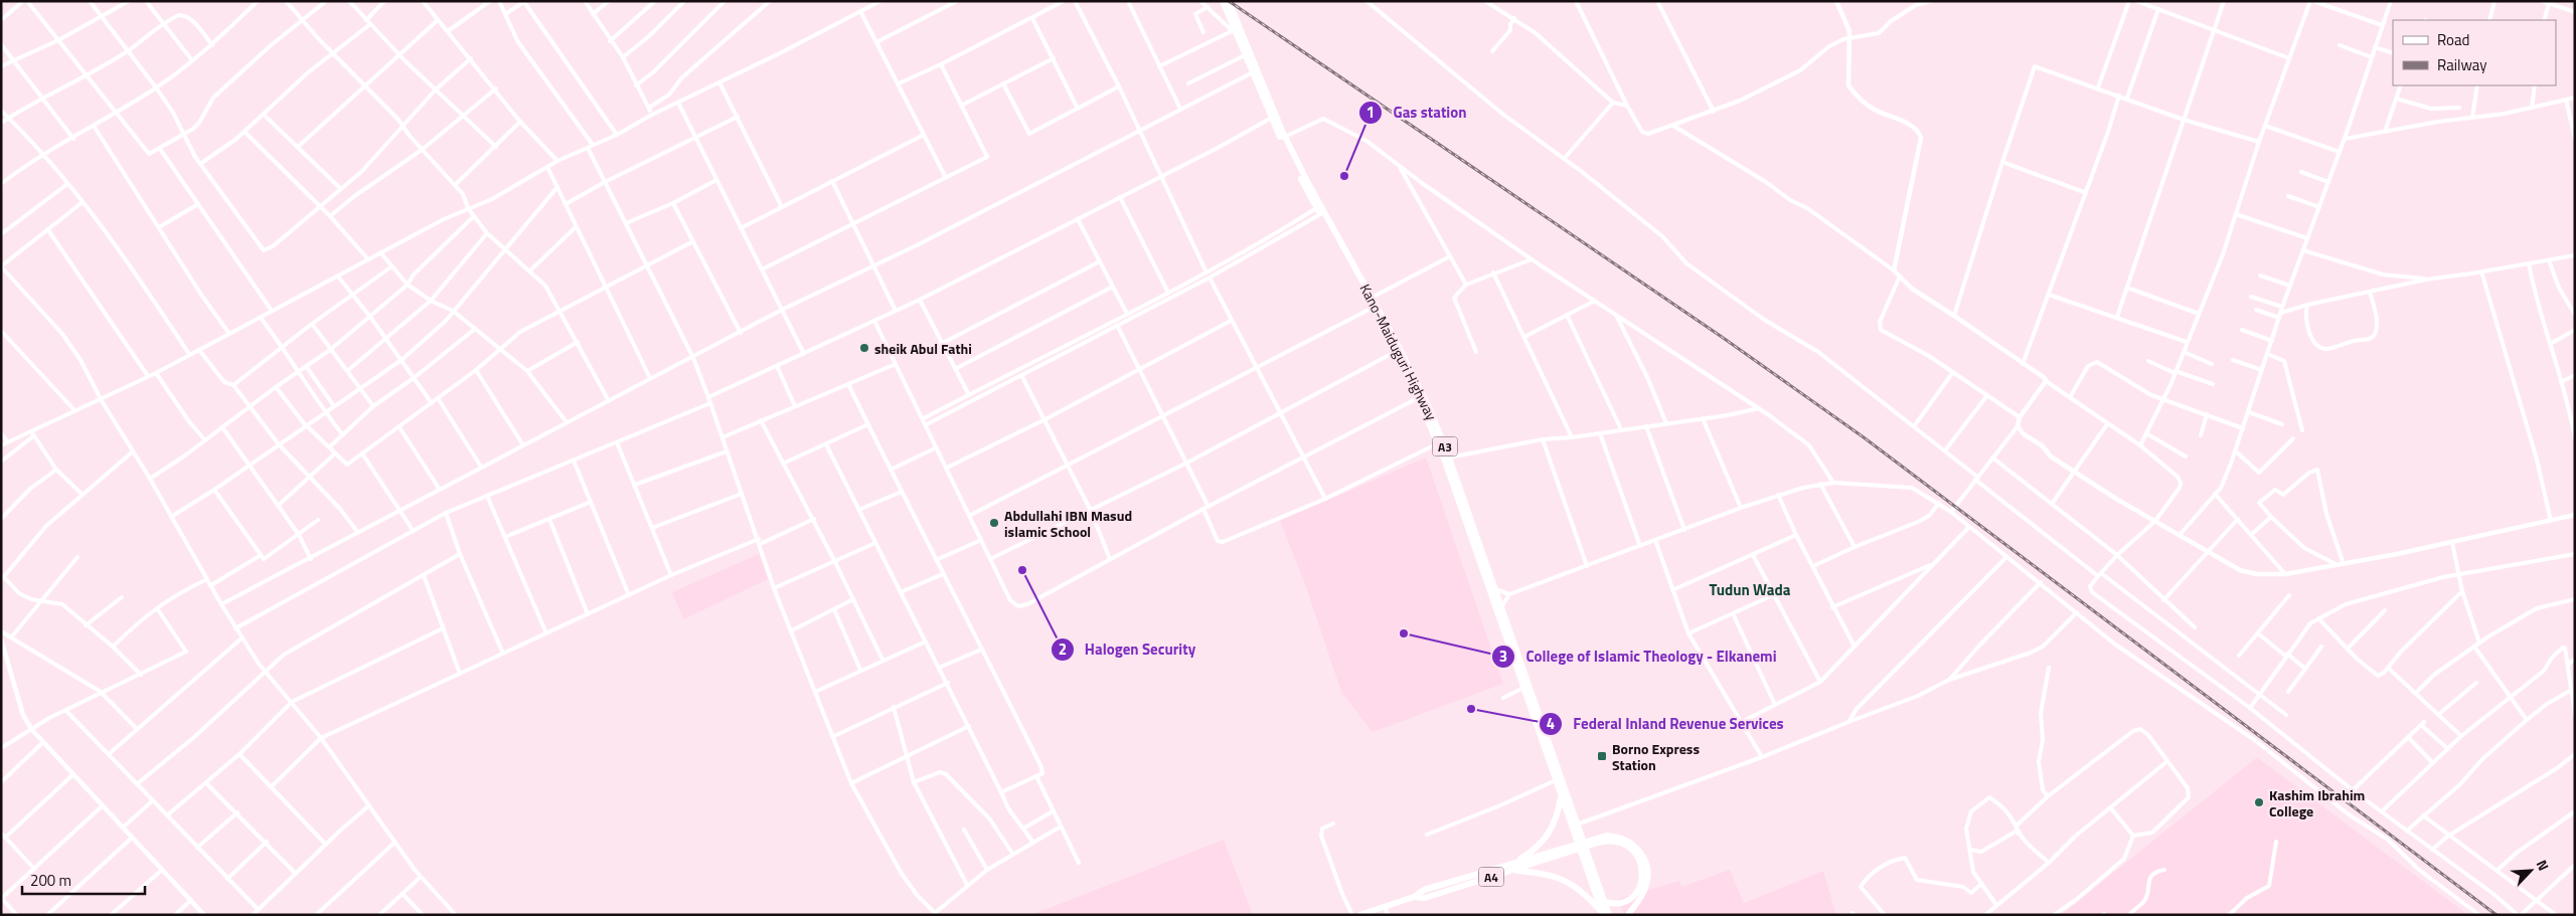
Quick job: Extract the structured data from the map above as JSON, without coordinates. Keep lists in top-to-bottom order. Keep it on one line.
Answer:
{"streets":{"highway":["Kano-Maiduguri Highway","A3","A4"]},"crossings":[["Kano-Maiduguri Highway","A4"]],"districts":["Tudun Wada"],"places":{"other":["Gas station","sheik Abul Fathi","Abdullahi IBN Masud islamic School","Halogen Security","College of Islamic Theology - Elkanemi","Federal Inland Revenue Services","Kashim Ibrahim College"],"transit":["Borno Express Station"]},"legend":["Road","Railway"],"scale_bar":"200 m","north":"top right"}
